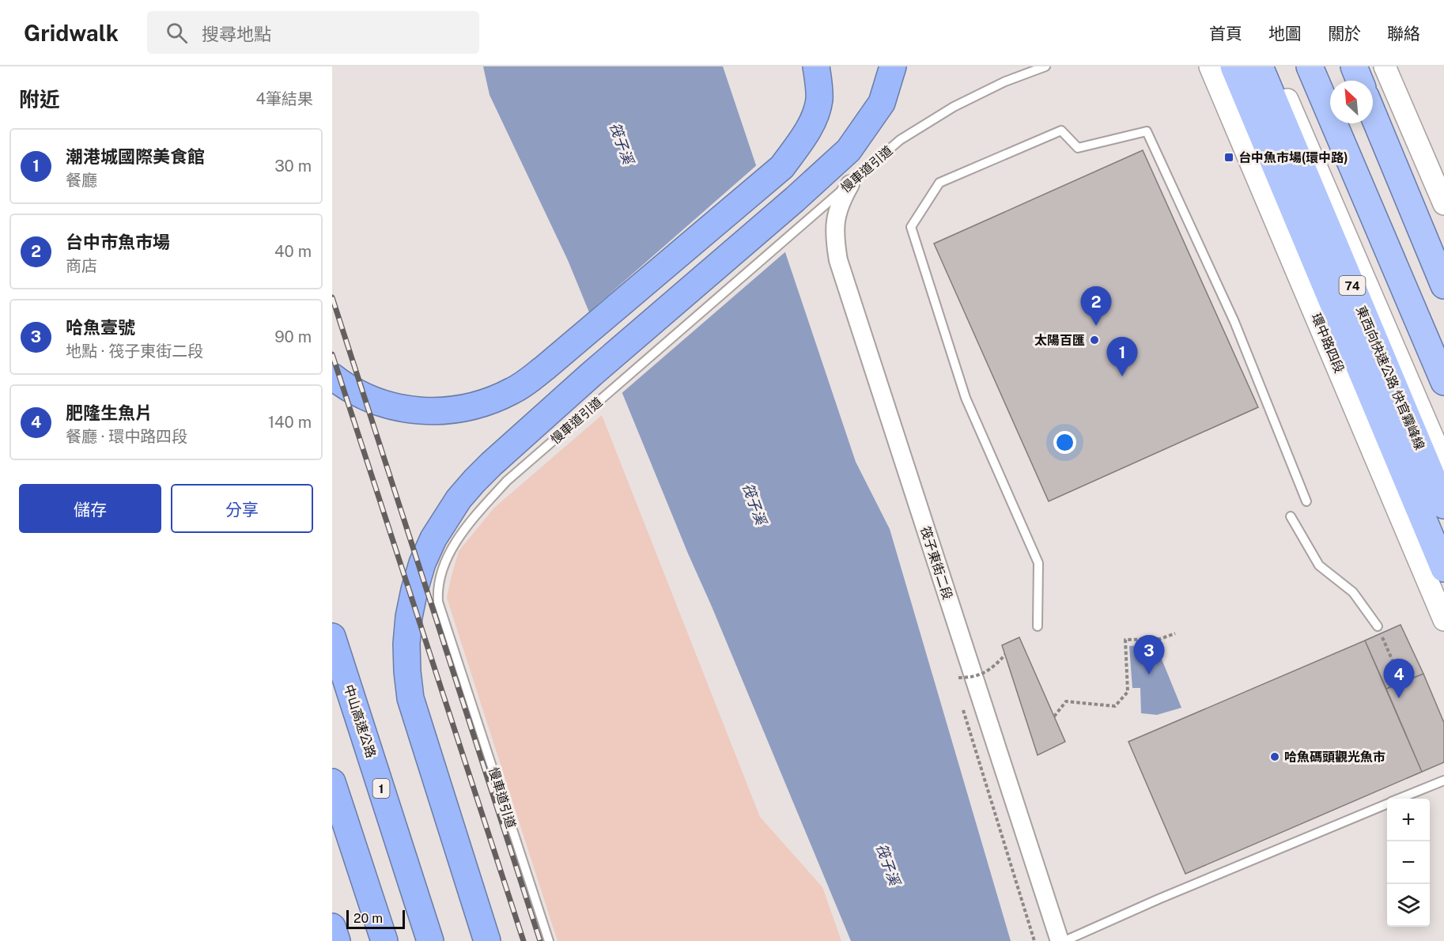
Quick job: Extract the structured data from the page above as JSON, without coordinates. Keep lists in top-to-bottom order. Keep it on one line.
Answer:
{"streets":{"highway":["74","東西向快速公路 快官霧峰線","中山高速公路","1"],"street":["環中路四段","筏子東街二段"],"lane":["慢車道引道"]},"crossings":[["慢車道引道","筏子東街二段"]],"water":["筏子溪"],"places":{"transit":["台中魚市場(環中路)"],"other":["太陽百匯","哈魚碼頭觀光魚市"]},"scale_bar":"20 m","north":"top left","page":{"header":"Gridwalk","search":"搜尋地點","nav":["首頁","地圖","關於","聯絡"],"heading":["附近","4筆結果"],"list":[{"mark":"1","name":"潮港城國際美食館","note":"餐廳","value":"30 m"},{"mark":"2","name":"台中市魚市場","note":"商店","value":"40 m"},{"mark":"3","name":"哈魚壹號","note":"地點 · 筏子東街二段","value":"90 m"},{"mark":"4","name":"肥隆生魚片","note":"餐廳 · 環中路四段","value":"140 m"}],"pins":["2","1","3","4"],"buttons":["儲存","分享"],"map_buttons":["+","−"],"scale":"20 m"}}
